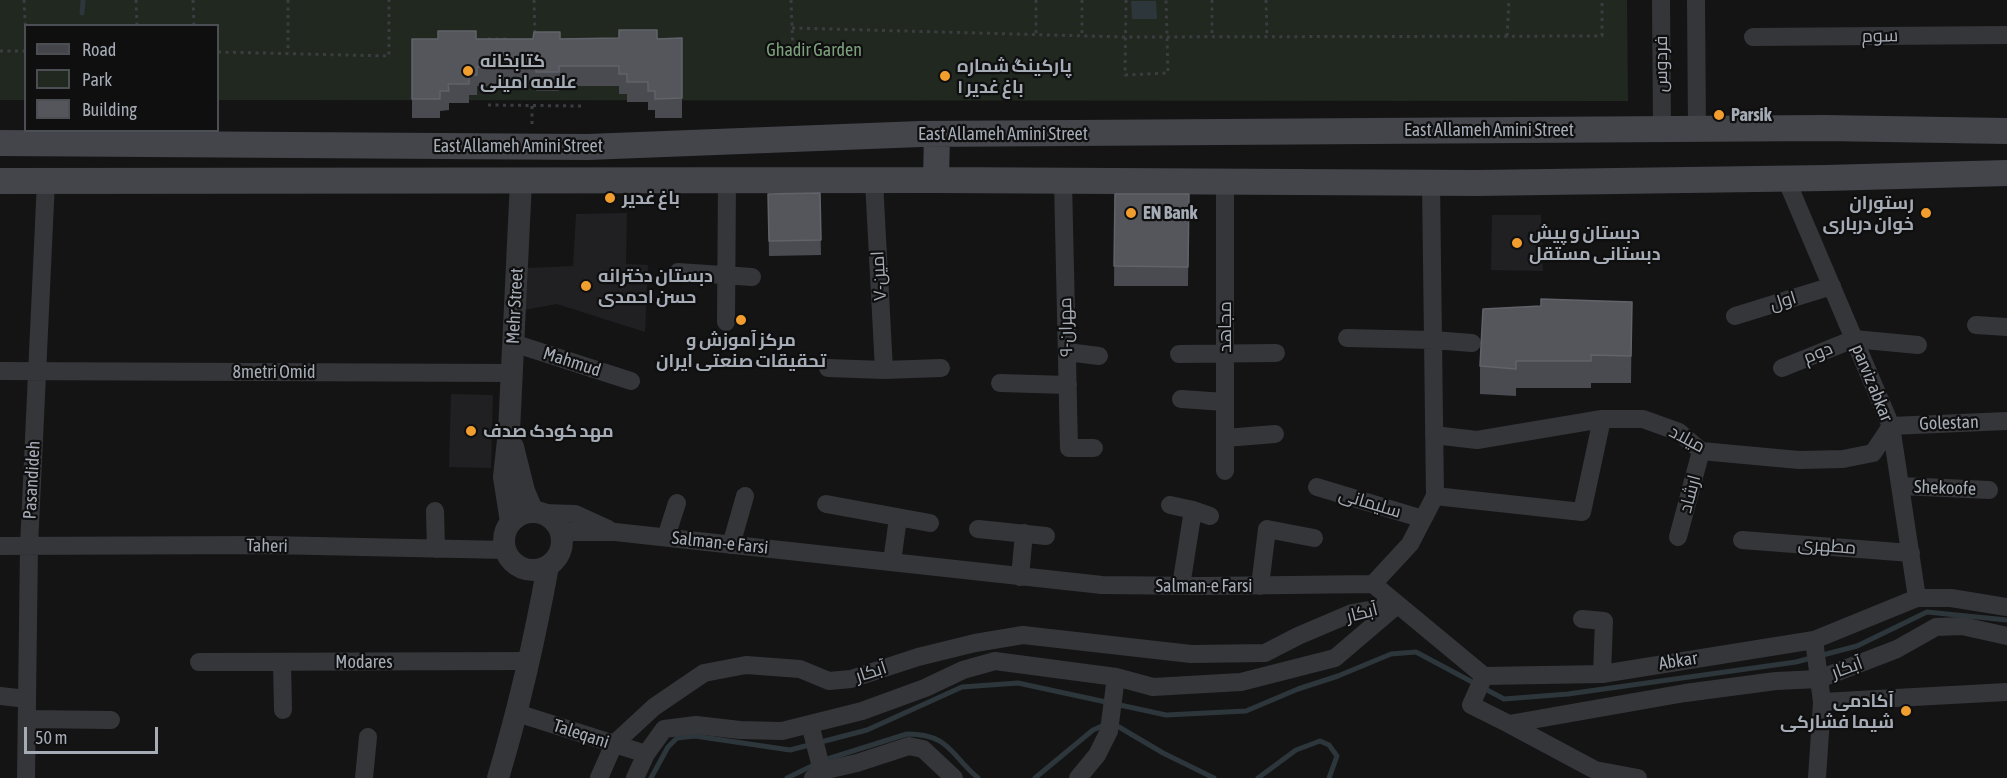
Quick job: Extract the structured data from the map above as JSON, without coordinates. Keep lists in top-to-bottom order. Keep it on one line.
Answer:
{"streets":{"main road":["East Allameh Amini Street"],"street":["سوم","فردوس","۷-امین","اول","Mehr Street","۹-مهران","مجاهد","دوم","Mahmud","8metri Omid","parviz abkar","Golestan","میلاد","Pasandideh","Shekoofe","ارشاد","سلیمانی","Salman-e Farsi","Taheri","مطهری","آبکار","Abkar","Modares","Taleqani"]},"crossings":[["فردوس","East Allameh Amini Street"],["East Allameh Amini Street","۷-امین"],["East Allameh Amini Street","Mehr Street"],["East Allameh Amini Street","۹-مهران"],["East Allameh Amini Street","مجاهد"],["East Allameh Amini Street","parviz abkar"],["East Allameh Amini Street","Pasandideh"],["اول","parviz abkar"],["Mehr Street","Mahmud"],["Mehr Street","8metri Omid"],["Mehr Street","Salman-e Farsi"],["Mehr Street","Taheri"],["دوم","parviz abkar"],["8metri Omid","Pasandideh"],["parviz abkar","Golestan"],["parviz abkar","میلاد"],["parviz abkar","Shekoofe"],["parviz abkar","مطهری"],["parviz abkar","Abkar"],["Golestan","میلاد"],["میلاد","ارشاد"],["Pasandideh","Taheri"],["Salman-e Farsi","Taheri"],["آبکار","Taleqani"]],"parks":["Ghadir Garden"],"places":["کتابخانه علامه امینی","پارکینگ شماره ۱ باغ غدیر","Parsik","باغ غدیر","EN Bank","رستوران خوان درباری","دبستان و پیش دبستانی مستقل","دبستان دخترانه حسن احمدی","مرکز آموزش و تحقیقات صنعتی ایران","مهد کودک صدف","آکادمی شیما فشارکی"],"legend":["Road","Park","Building"],"scale_bar":"50 m"}
